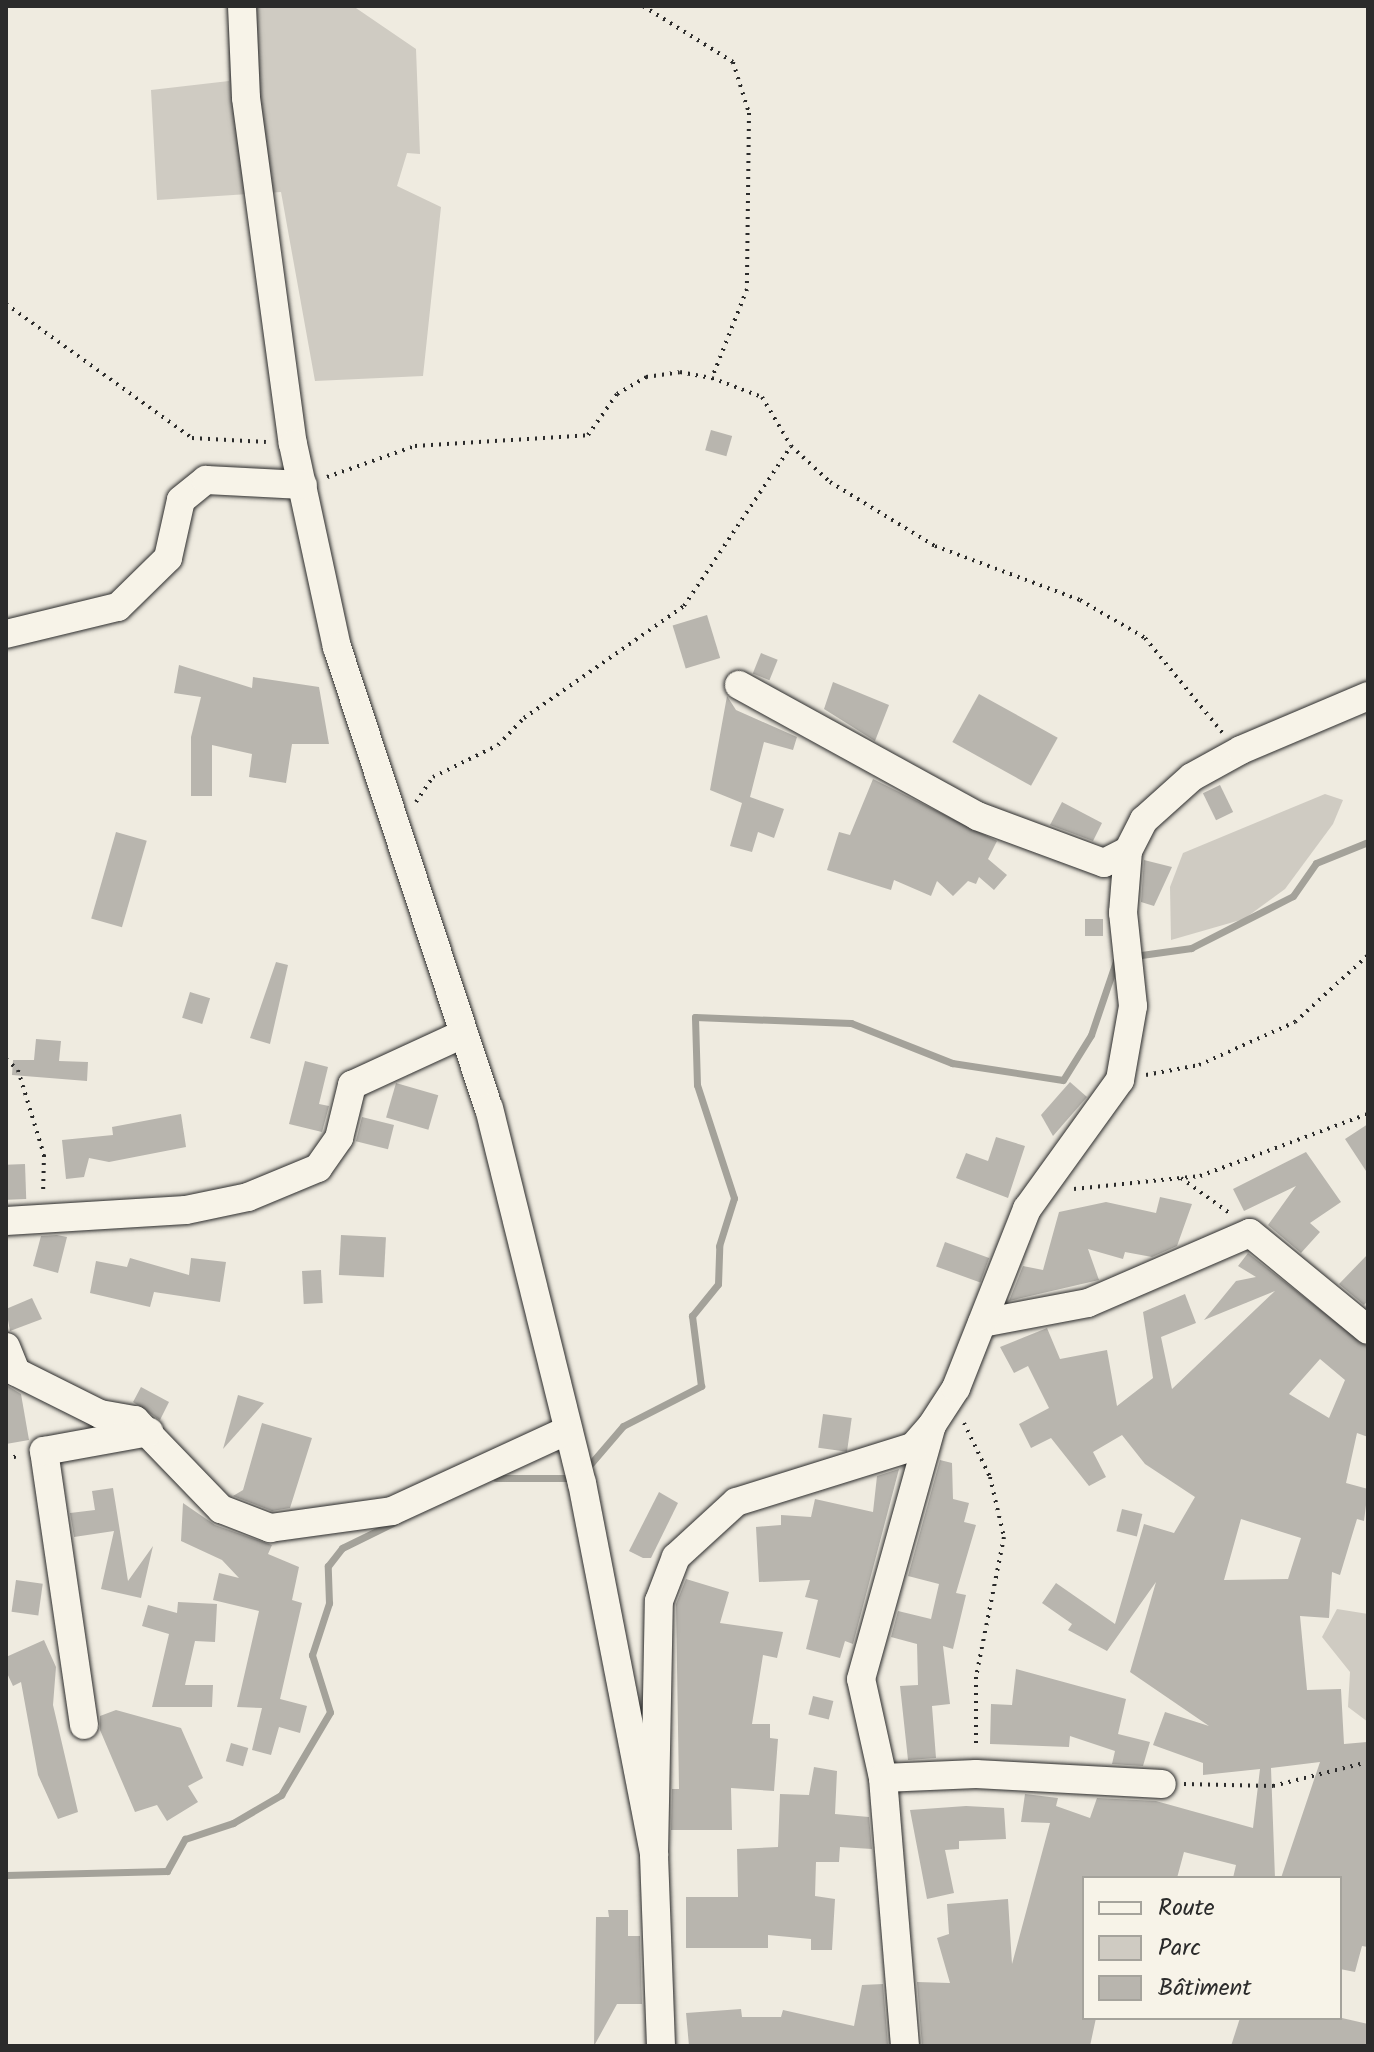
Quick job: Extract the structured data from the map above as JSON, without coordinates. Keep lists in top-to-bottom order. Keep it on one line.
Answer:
{"legend":["Route","Parc","Bâtiment"]}
